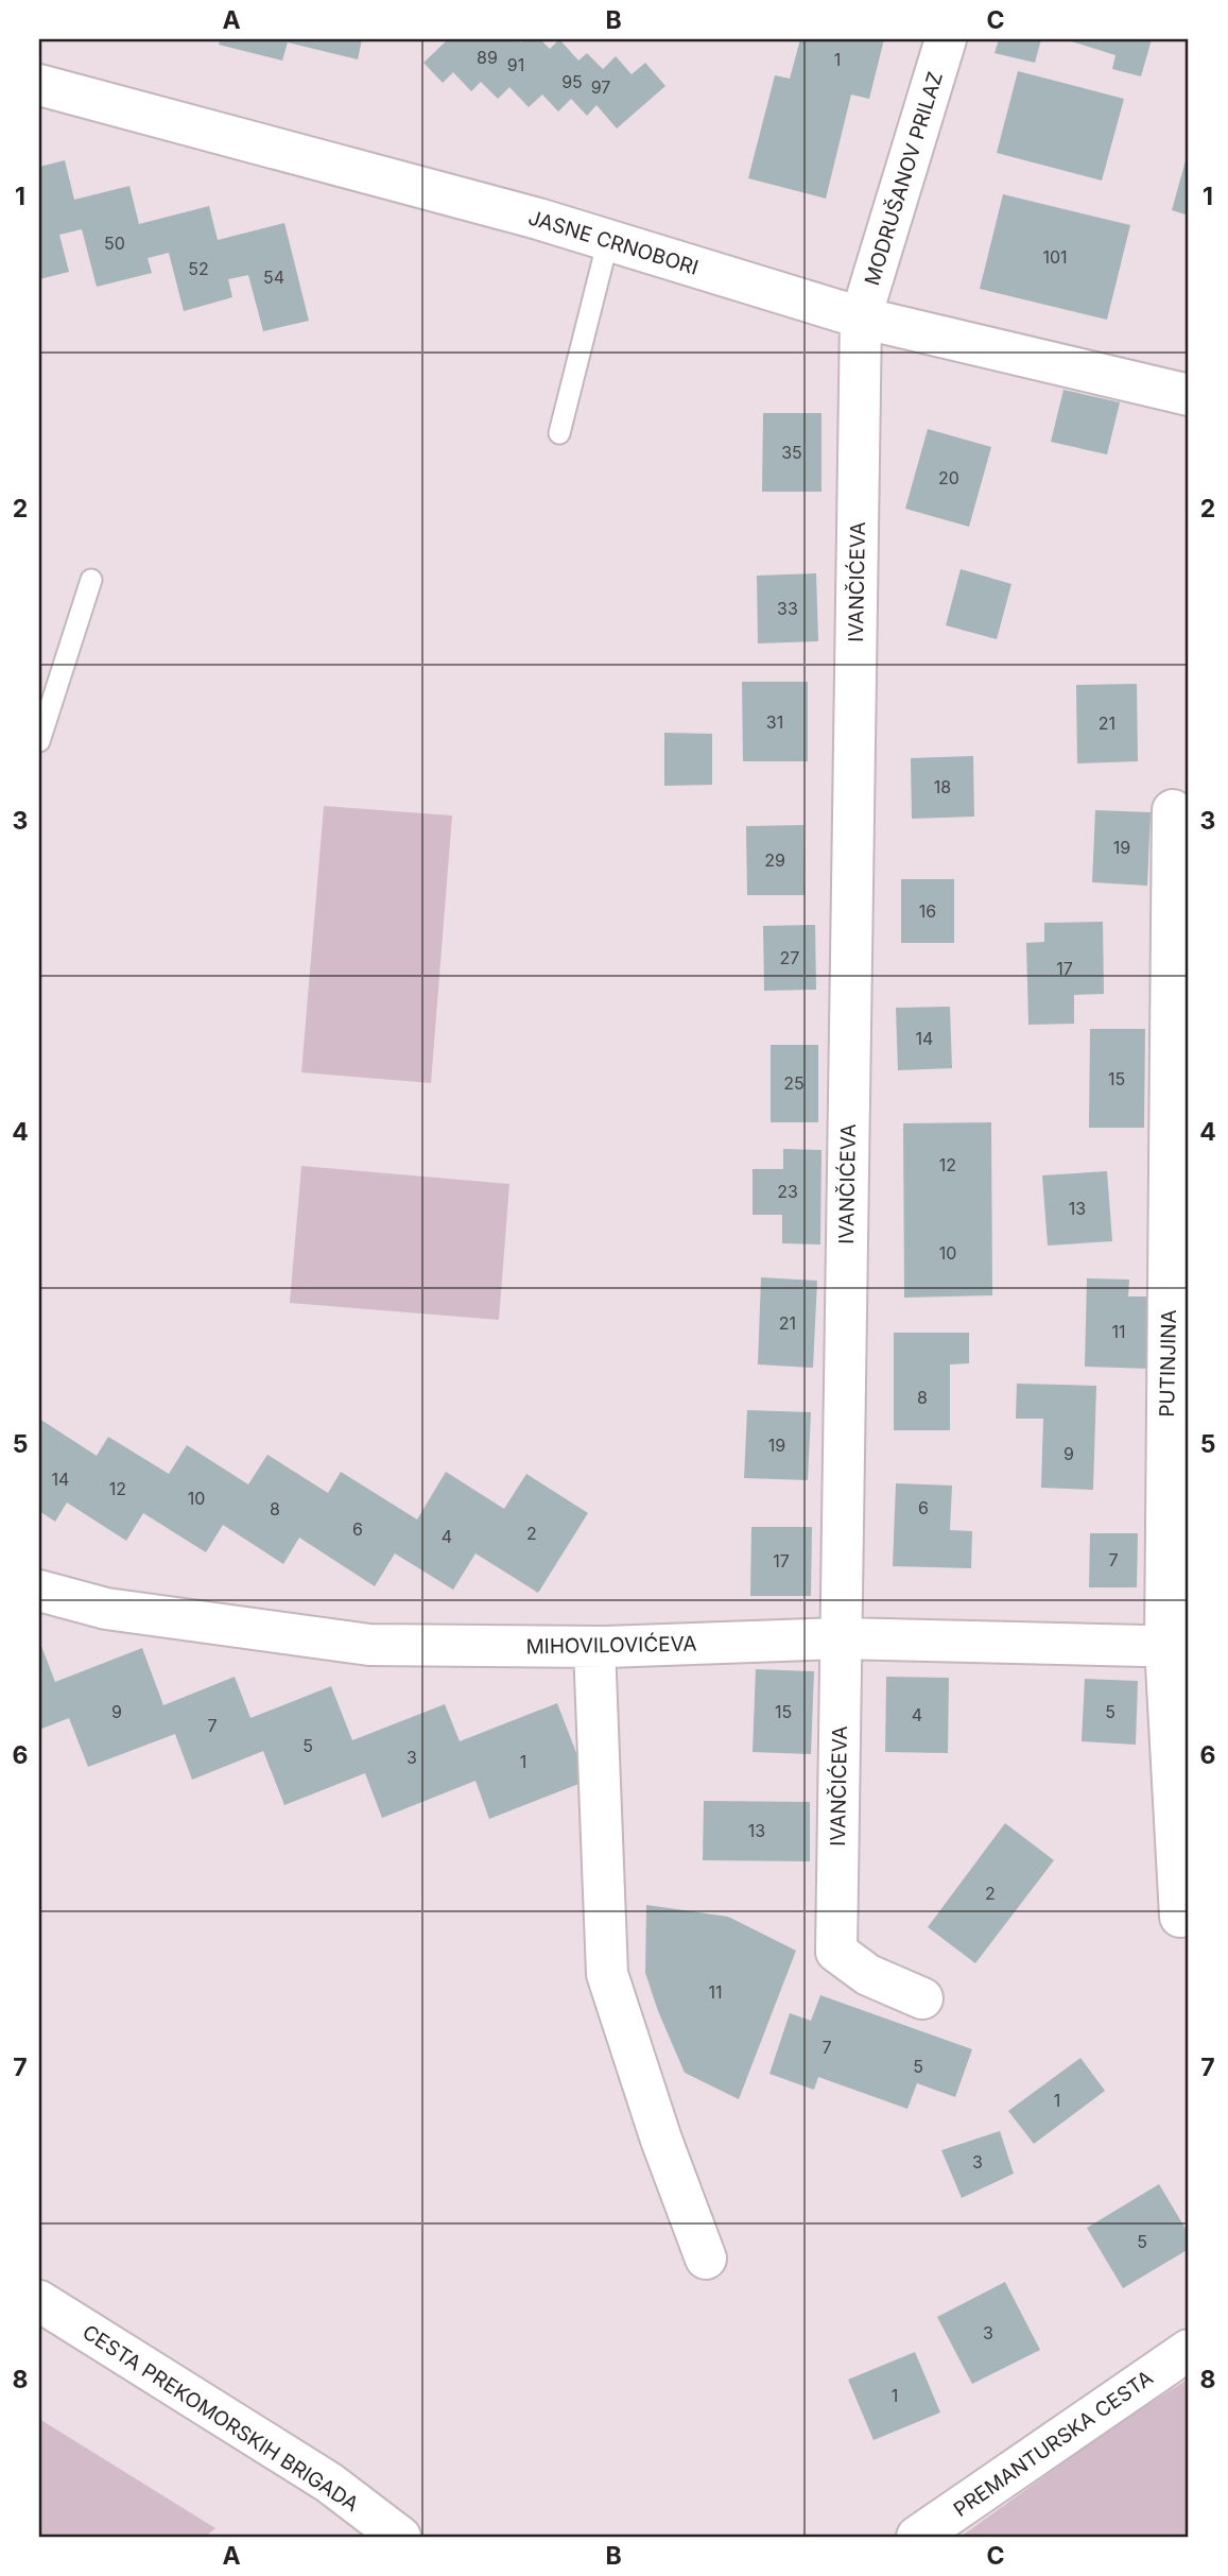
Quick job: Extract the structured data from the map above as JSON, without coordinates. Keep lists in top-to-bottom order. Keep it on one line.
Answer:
{"streets":{"street":["MODRUŠANOV PRILAZ","JASNE CRNOBORI","IVANČIĆEVA","PUTINJINA","MIHOVILOVIĆEVA","CESTA PREKOMORSKIH BRIGADA","PREMANTURSKA CESTA"]},"crossings":[["MODRUŠANOV PRILAZ","JASNE CRNOBORI"],["MODRUŠANOV PRILAZ","IVANČIĆEVA"],["JASNE CRNOBORI","IVANČIĆEVA"],["IVANČIĆEVA","MIHOVILOVIĆEVA"],["PUTINJINA","MIHOVILOVIĆEVA"]],"house_numbers":["89","1","91","95","97","50","101","52","54","35","20","33","31","21","18","19","29","16","27","17","14","15","25","12","23","13","10","21","11","8","19","9","14","12","10","6","8","6","2","4","7","17","9","15","5","4","7","5","3","1","13","2","11","7","5","1","3","5","3","1"],"grid":{"columns":["A","B","C"],"rows":["1","2","3","4","5","6","7","8"]}}
